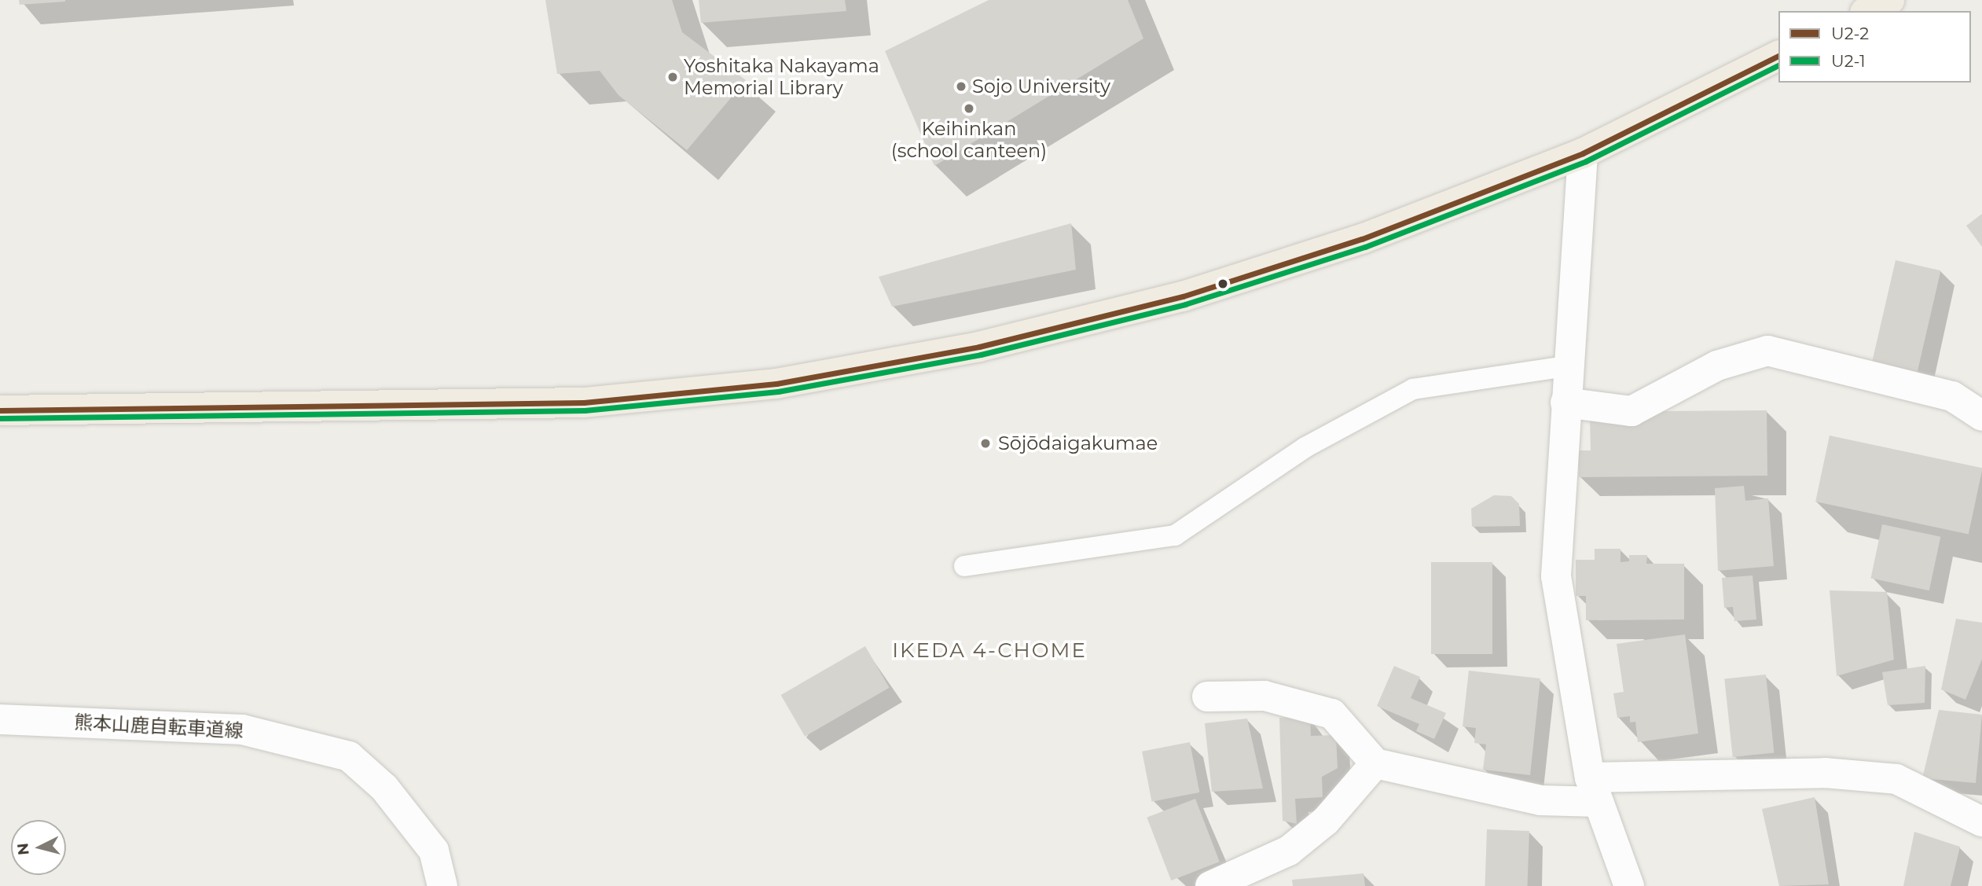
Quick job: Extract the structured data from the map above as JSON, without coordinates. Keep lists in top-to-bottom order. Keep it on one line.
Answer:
{"streets":{"street":["熊本山鹿自転車道線"]},"districts":["IKEDA 4-CHOME"],"places":["Yoshitaka Nakayama Memorial Library","Sojo University","Keihinkan (school canteen)","Sōjōdaigakumae"],"lines":["transit line U2-2","transit line U2-1"],"legend":["U2-2","U2-1"],"north":"left"}
